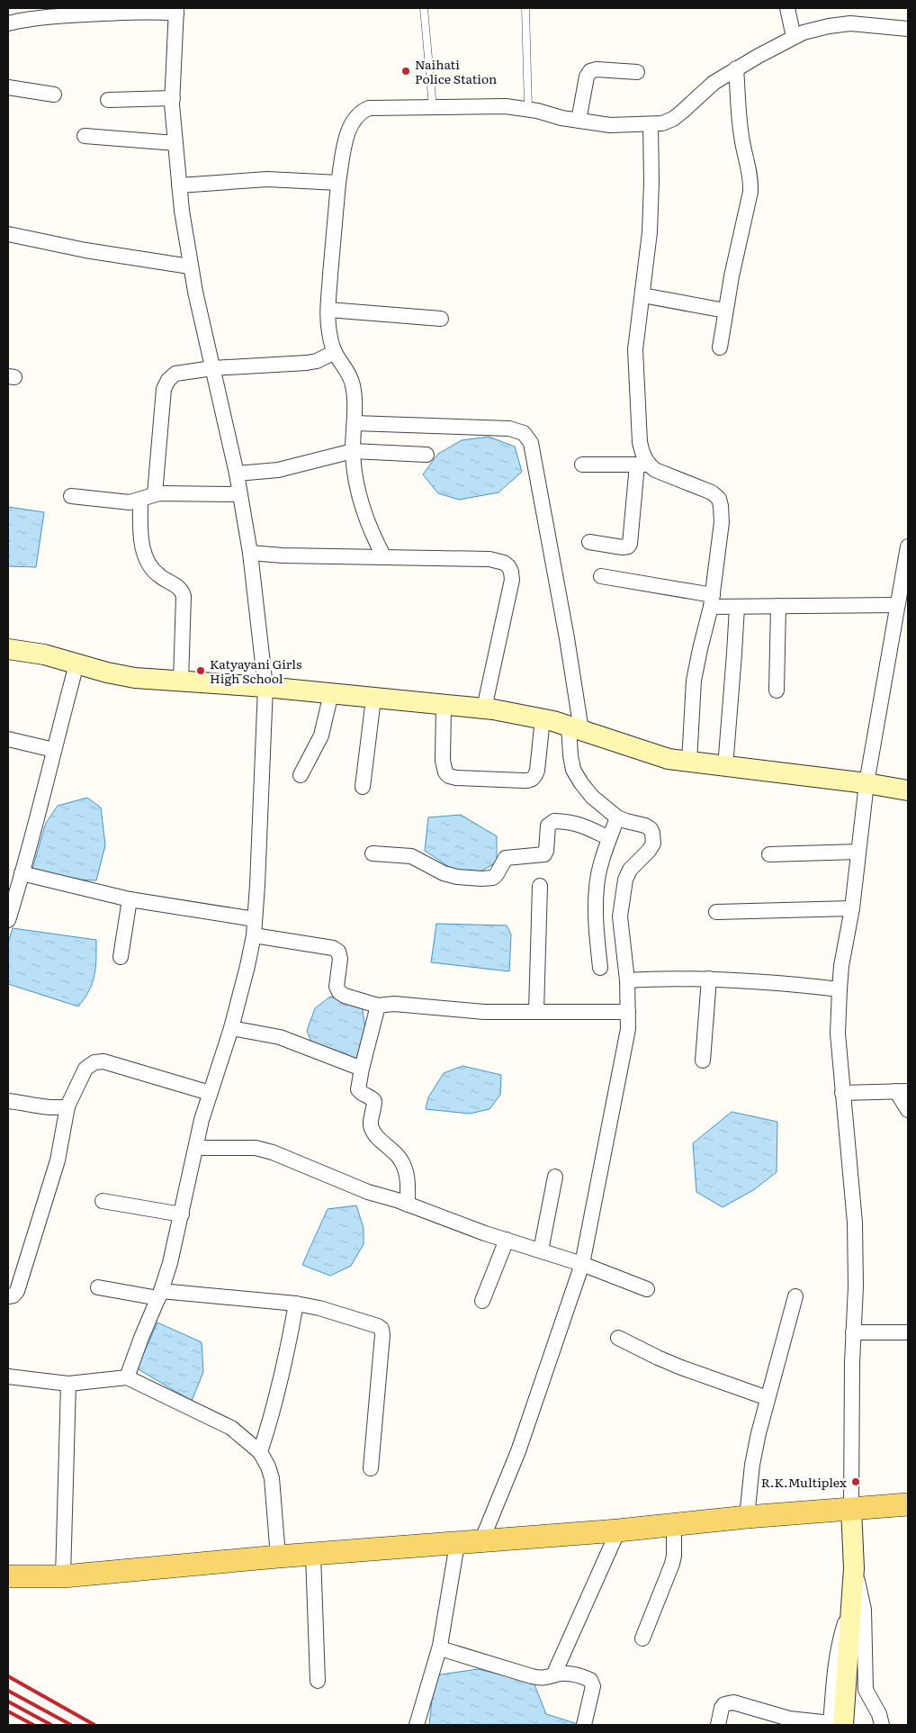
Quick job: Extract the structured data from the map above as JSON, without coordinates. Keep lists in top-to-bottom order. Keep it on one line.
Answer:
{"places":["Naihati Police Station","Katyayani Girls High School","R.K.Multiplex"]}
